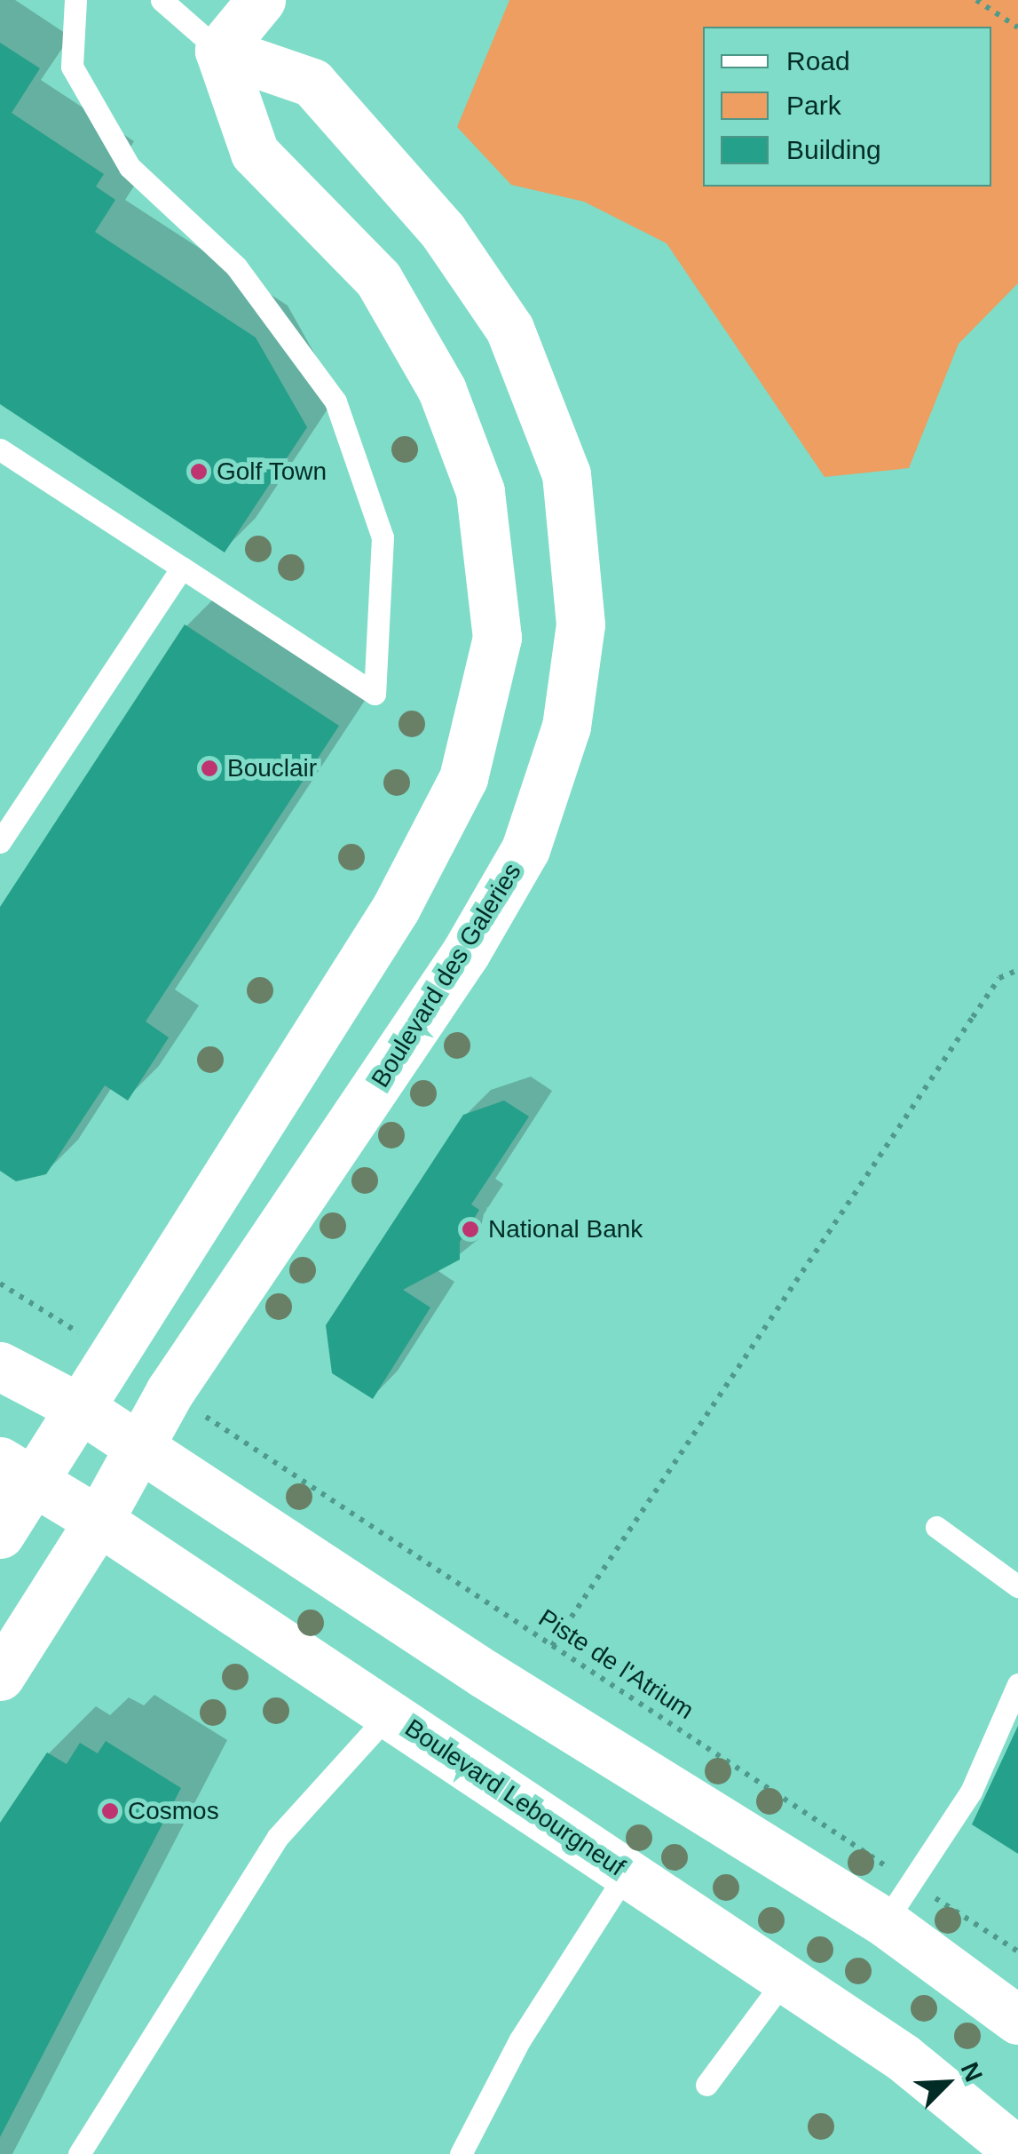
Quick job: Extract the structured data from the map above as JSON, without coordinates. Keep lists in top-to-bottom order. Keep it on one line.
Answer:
{"streets":{"street":["Boulevard des Galeries","Boulevard Lebourgneuf"],"path":["Piste de l'Atrium"]},"crossings":[["Boulevard des Galeries","Boulevard Lebourgneuf"]],"places":["Golf Town","Bouclair","National Bank","Cosmos"],"legend":["Road","Park","Building"],"north":"top right"}
